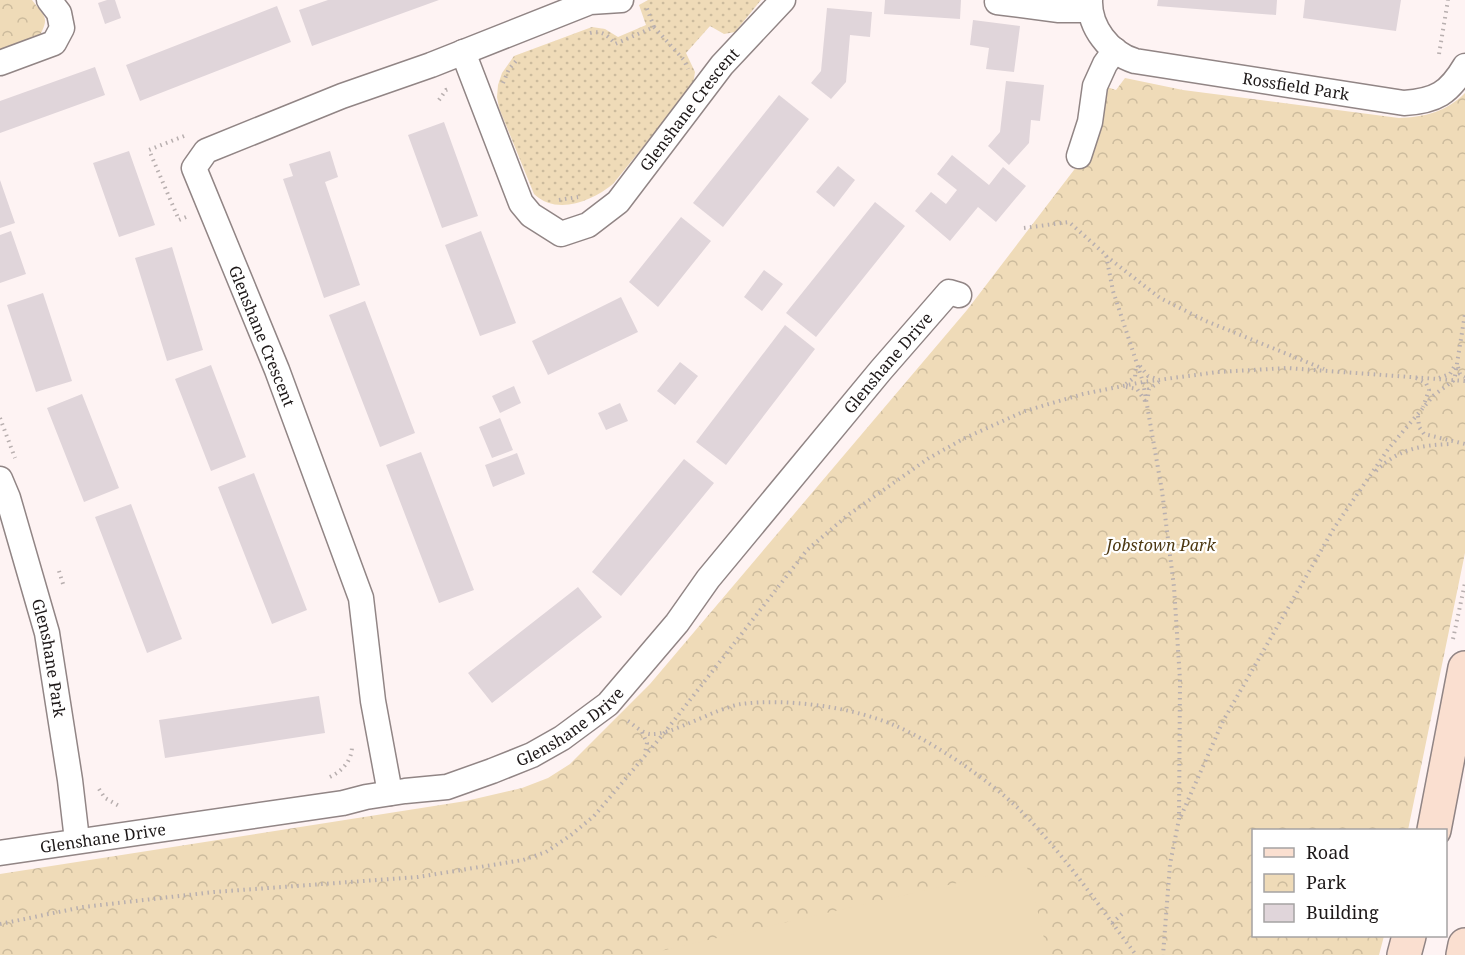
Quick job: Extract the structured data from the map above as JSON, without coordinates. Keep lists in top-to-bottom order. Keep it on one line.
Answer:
{"streets":{"street":["Rossfield Park","Glenshane Crescent","Glenshane Drive","Glenshane Park"]},"crossings":[["Glenshane Crescent","Glenshane Drive"],["Glenshane Drive","Glenshane Park"]],"parks":["Jobstown Park"],"legend":["Road","Park","Building"]}
